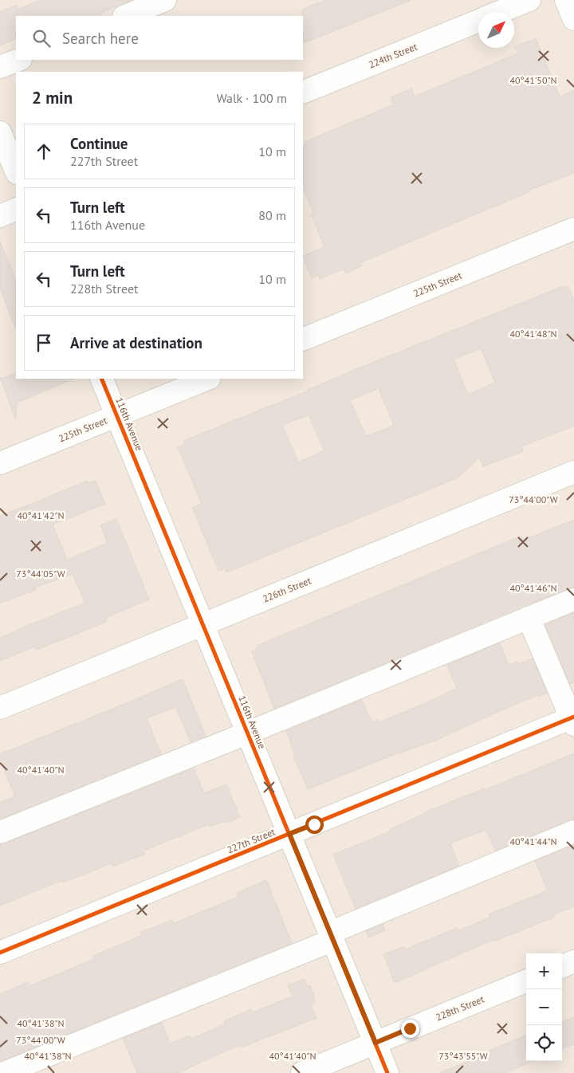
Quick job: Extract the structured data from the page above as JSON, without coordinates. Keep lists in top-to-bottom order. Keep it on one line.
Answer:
{"streets":{"street":["224th Street","225th Street","116th Avenue","226th Street","227th Street","228th Street"]},"crossings":[["225th Street","116th Avenue"],["116th Avenue","226th Street"],["116th Avenue","227th Street"],["116th Avenue","228th Street"]],"north":"top right","page":{"search":"Search here","heading":["2 min","Walk · 100 m"],"list":[["Continue","227th Street","10 m"],["Turn left","116th Avenue","80 m"],["Turn left","228th Street","10 m"],"Arrive at destination"],"map_buttons":["+","−"]},"coordinates":["40°41'50\"N","40°41'48\"N","73°44'00\"W","40°41'42\"N","73°44'05\"W","40°41'46\"N","40°41'40\"N","40°41'44\"N","40°41'38\"N","73°43'55\"W"]}
